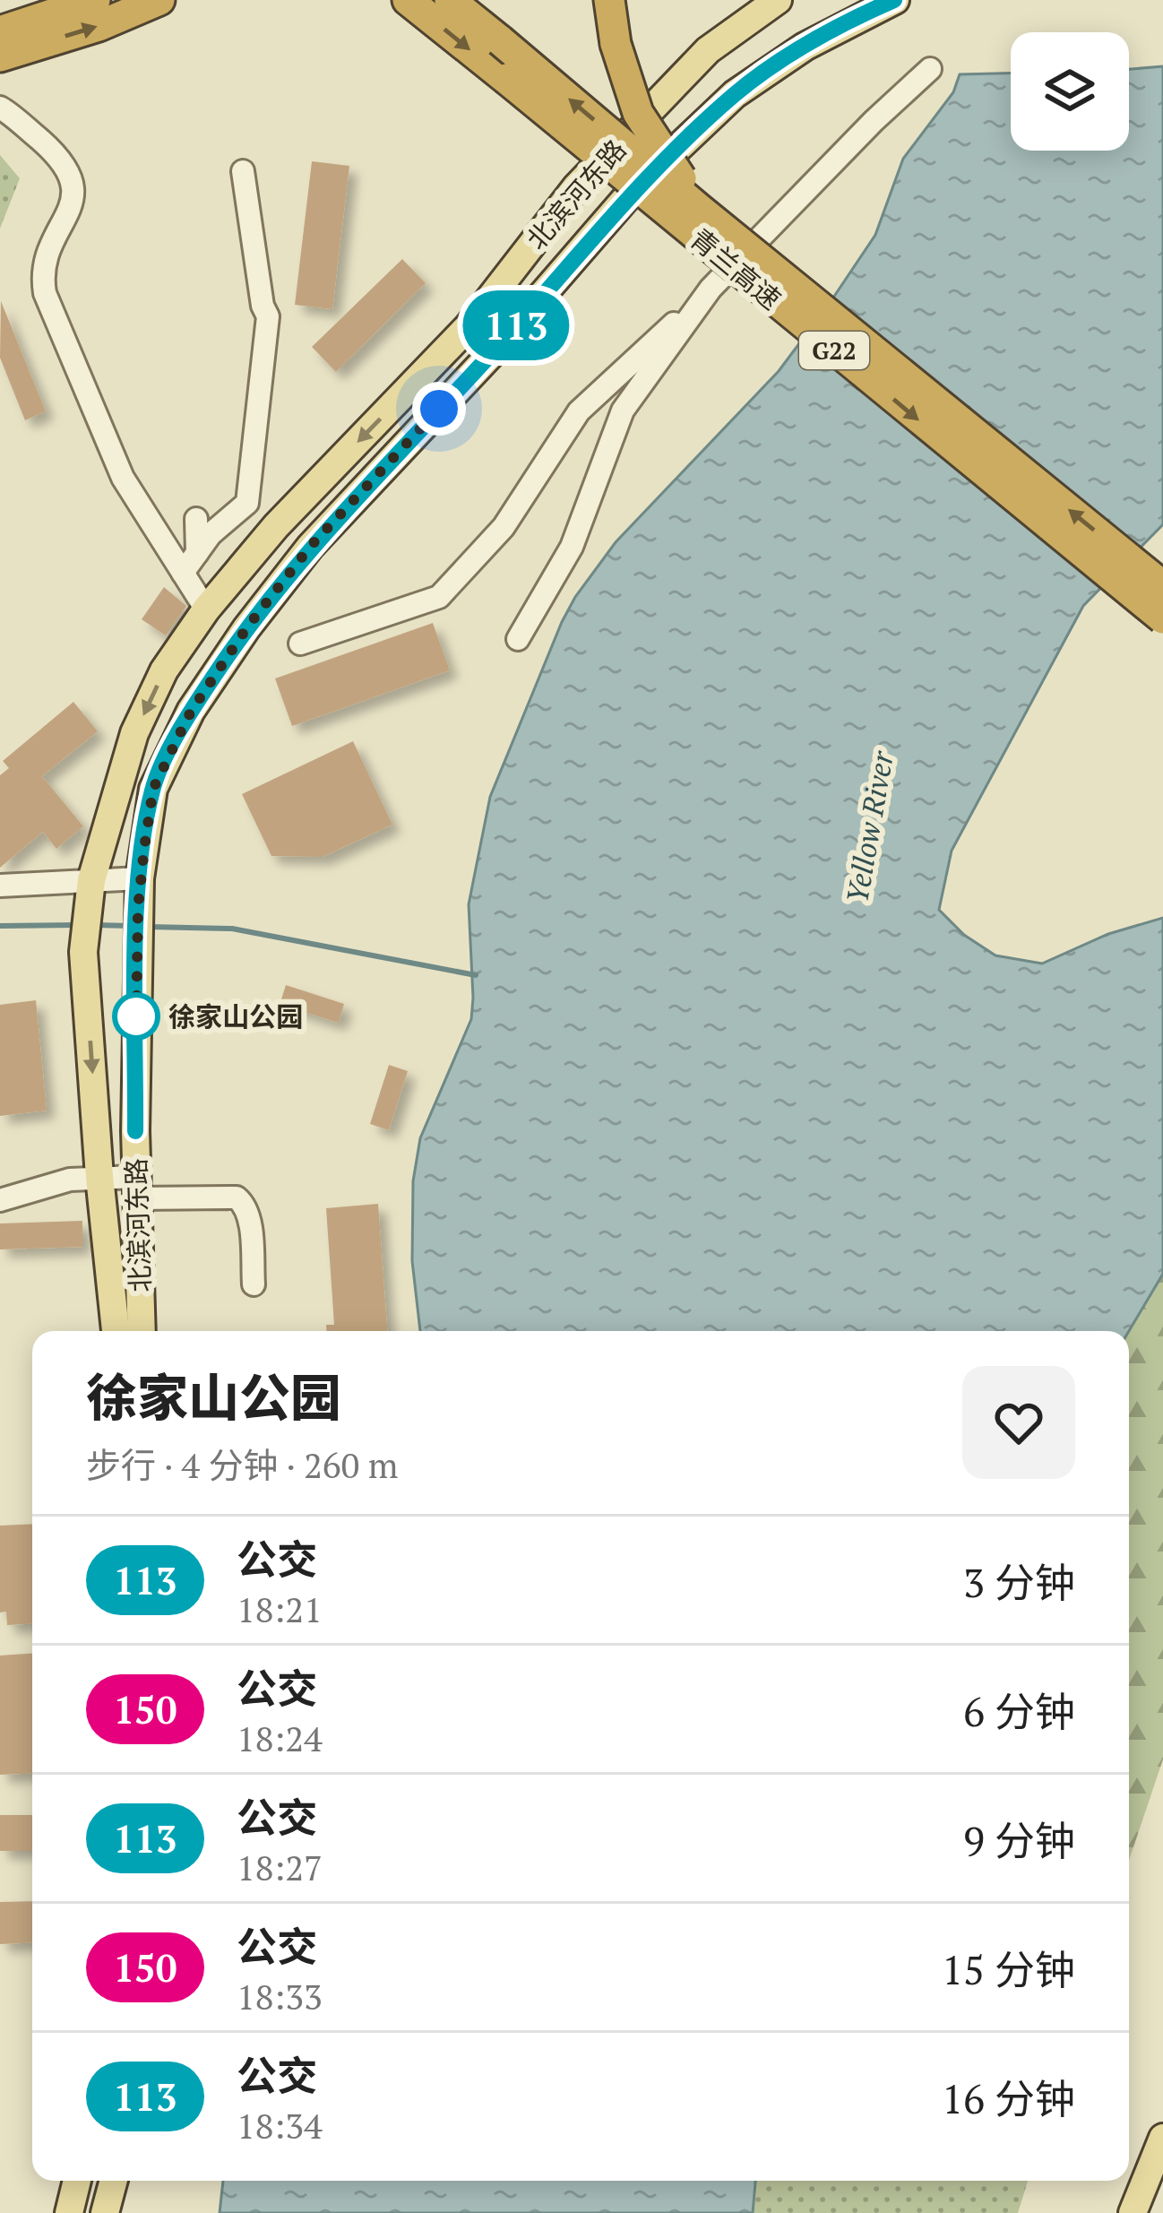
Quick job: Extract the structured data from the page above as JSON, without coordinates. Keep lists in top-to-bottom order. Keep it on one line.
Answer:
{"streets":{"highway":["青兰高速","G22"],"main road":["北滨河东路"]},"water":["Yellow River"],"places":["徐家山公园"],"lines":["bus line 113"],"page":{"on_map":"113","heading":["徐家山公园","步行 · 4 分钟 · 260 m"],"list":[{"mark":"113","name":"公交","note":"18:21","value":"3 分钟"},{"mark":"150","name":"公交","note":"18:24","value":"6 分钟"},{"mark":"113","name":"公交","note":"18:27","value":"9 分钟"},{"mark":"150","name":"公交","note":"18:33","value":"15 分钟"},{"mark":"113","name":"公交","note":"18:34","value":"16 分钟"}]}}
